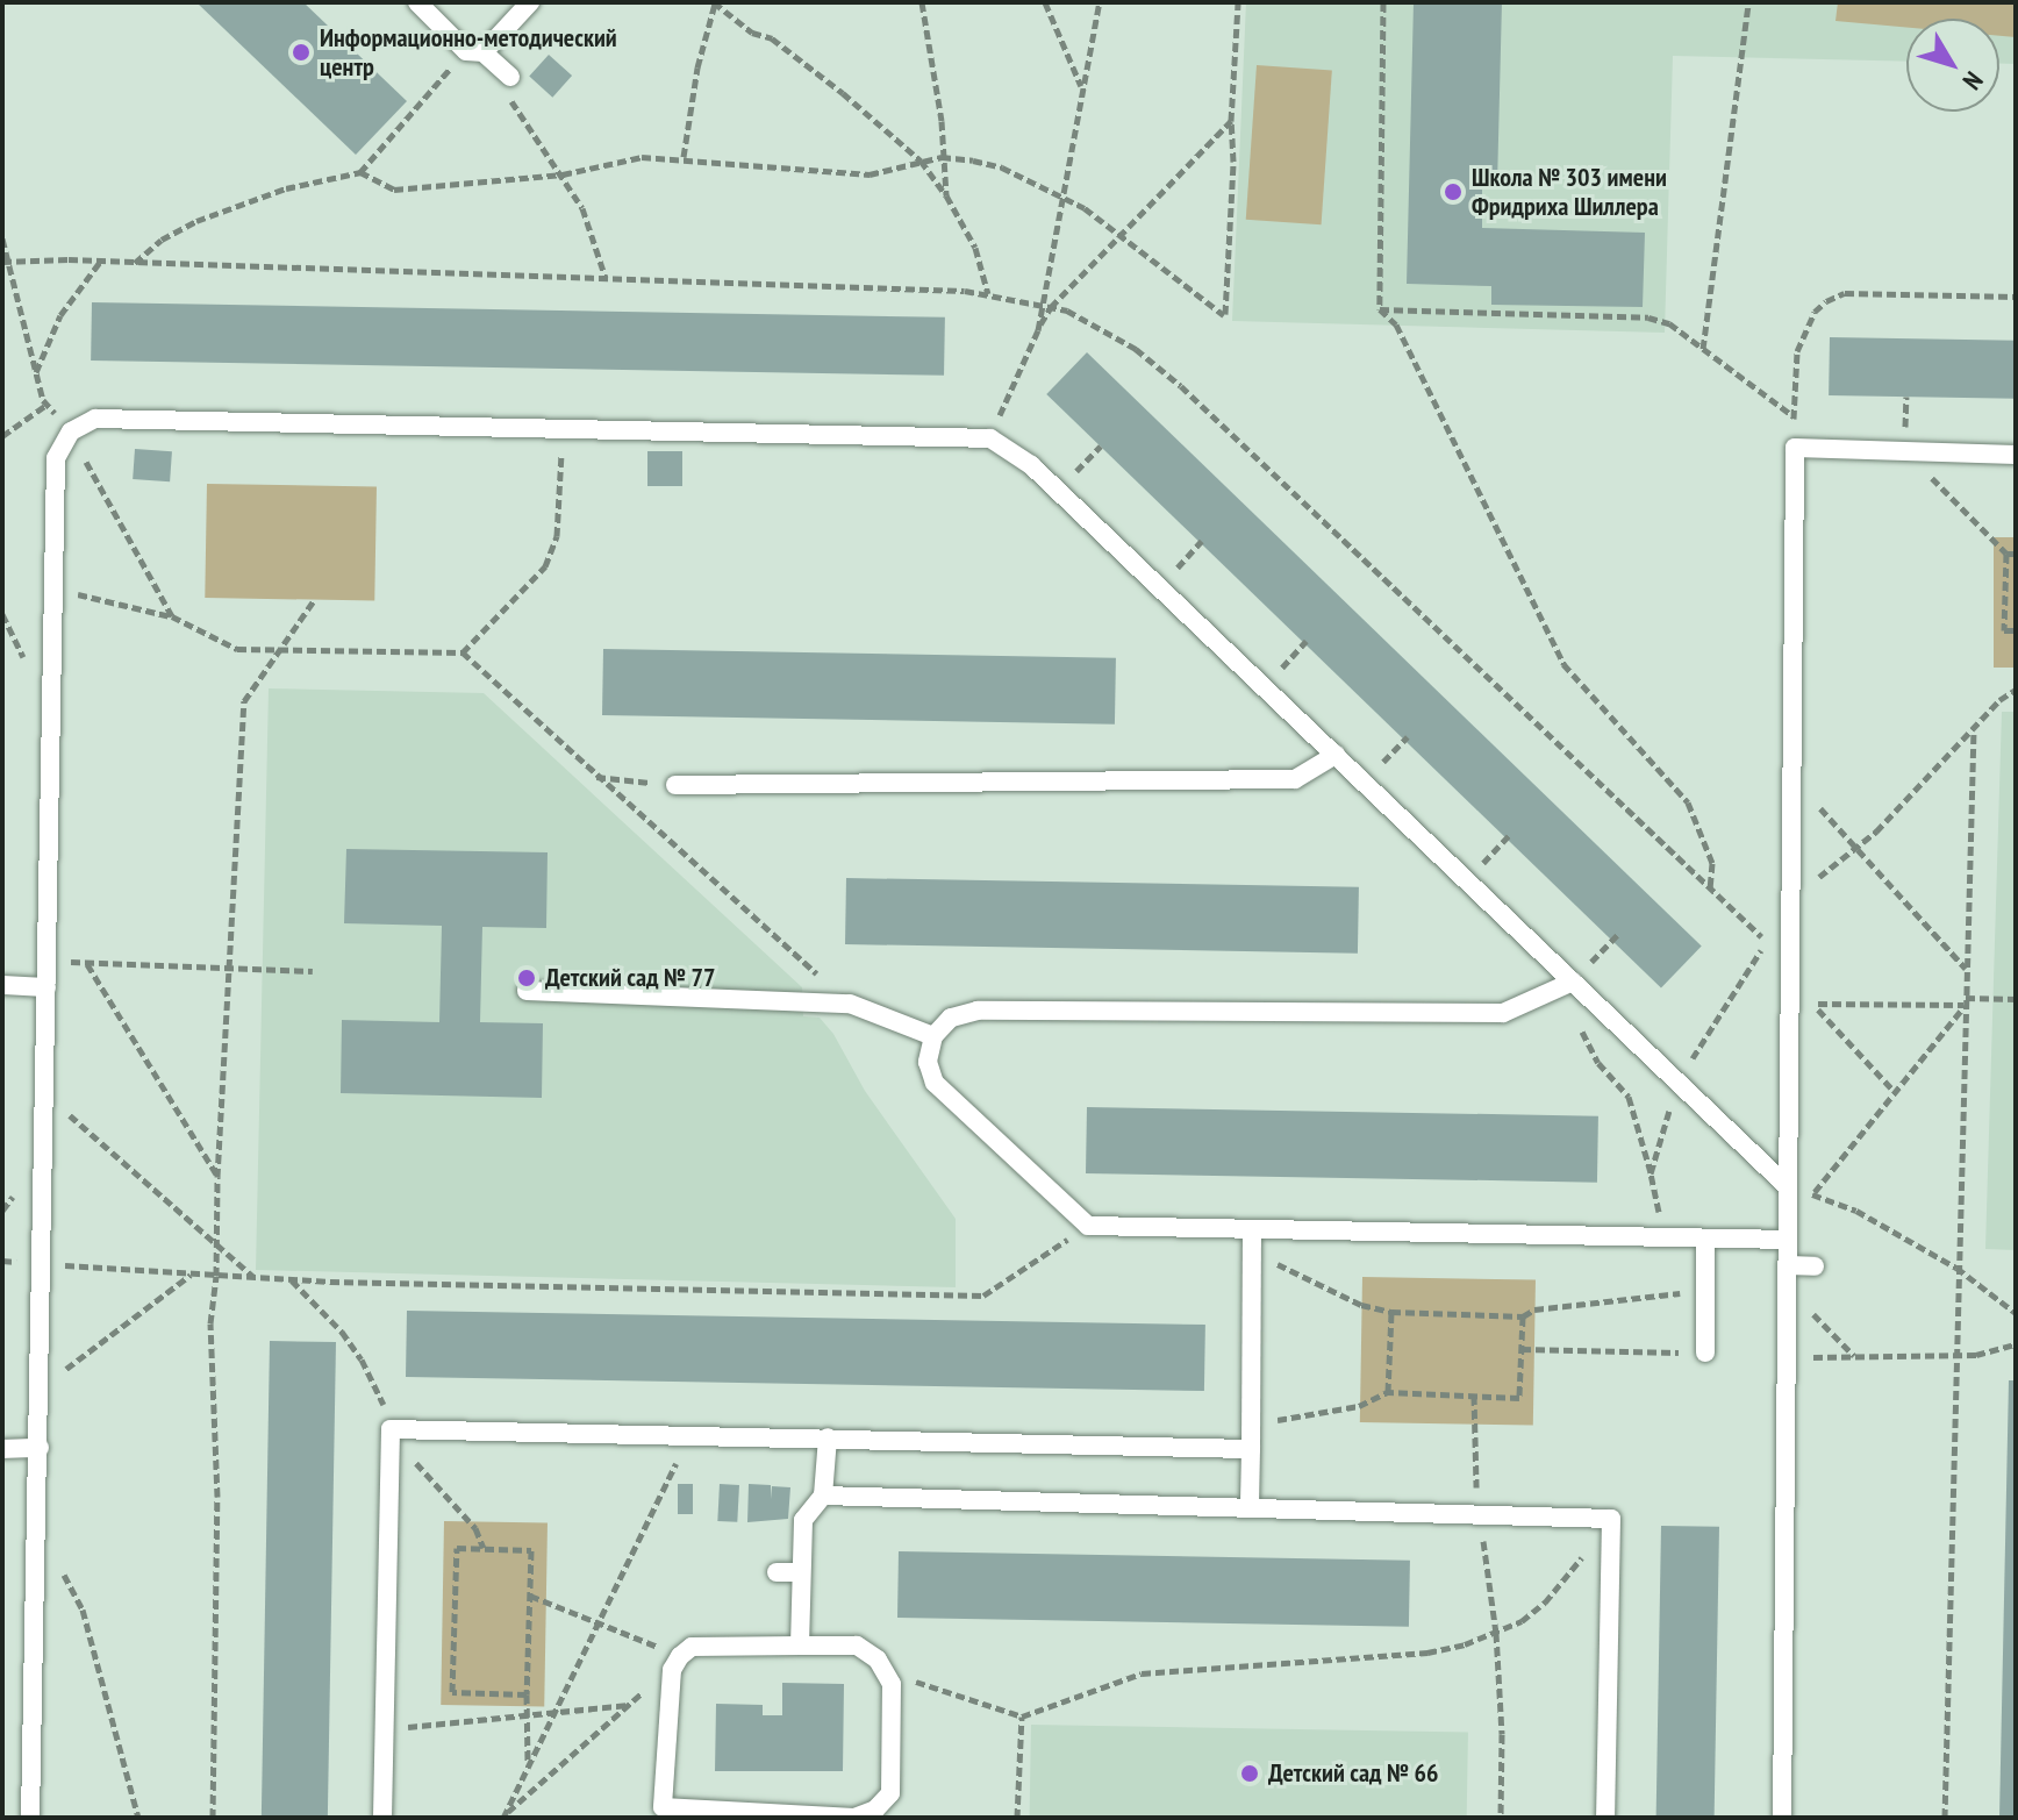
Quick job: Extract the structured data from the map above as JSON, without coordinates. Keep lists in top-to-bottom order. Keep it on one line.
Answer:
{"places":["Информационно-методический центр","Школа № 303 имени Фридриха Шиллера","Детский сад № 77","Детский сад № 66"],"north":"bottom right"}
